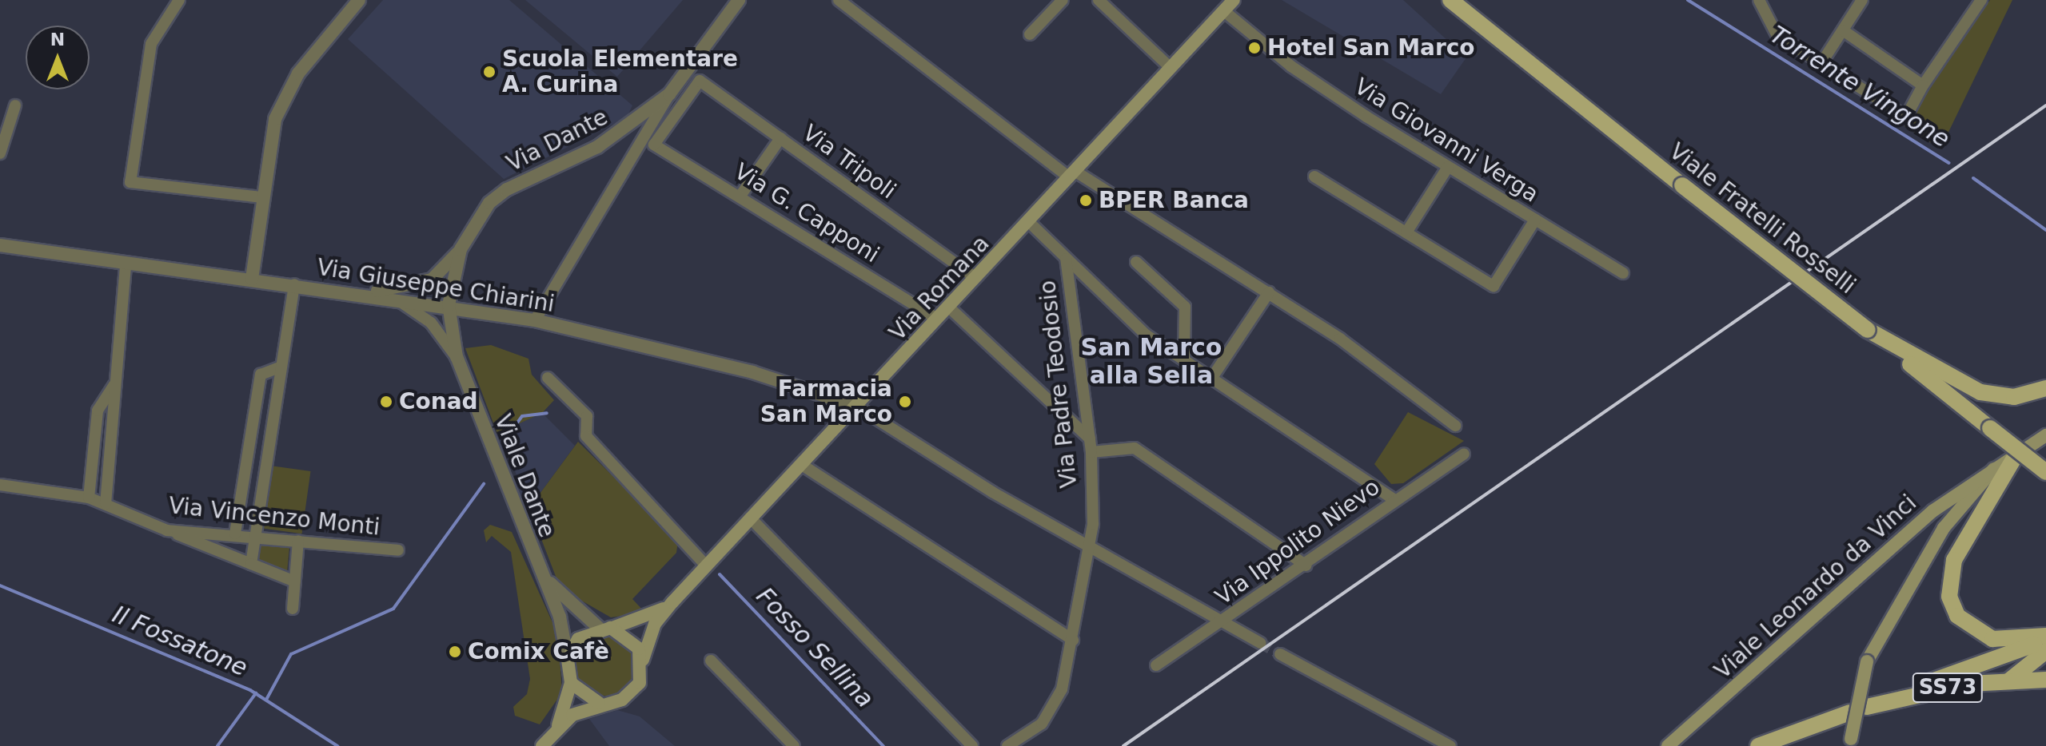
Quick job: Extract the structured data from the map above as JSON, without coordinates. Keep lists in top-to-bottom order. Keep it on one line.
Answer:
{"streets":{"main road":["Viale Fratelli Rosselli","Via Romana","Viale Leonardo da Vinci","SS73"],"street":["Via Dante","Via Giovanni Verga","Via Tripoli","Via G. Capponi","Via Giuseppe Chiarini","Via Padre Teodosio","Viale Dante","Via Vincenzo Monti","Via Ippolito Nievo"]},"crossings":[["Via Dante","Via Giuseppe Chiarini"],["Via Dante","Viale Dante"],["Via Giovanni Verga","Via Romana"],["Via Tripoli","Via G. Capponi"],["Via Tripoli","Via Romana"],["Via G. Capponi","Via Romana"],["Via Giuseppe Chiarini","Via Romana"],["Via Giuseppe Chiarini","Viale Dante"]],"districts":["San Marco alla Sella"],"water":["Torrente Vingone","Il Fossatone","Fosso Sellina"],"places":["Hotel San Marco","Scuola Elementare A. Curina","BPER Banca","Conad","Farmacia San Marco","Comix Cafè"],"north":"top"}
